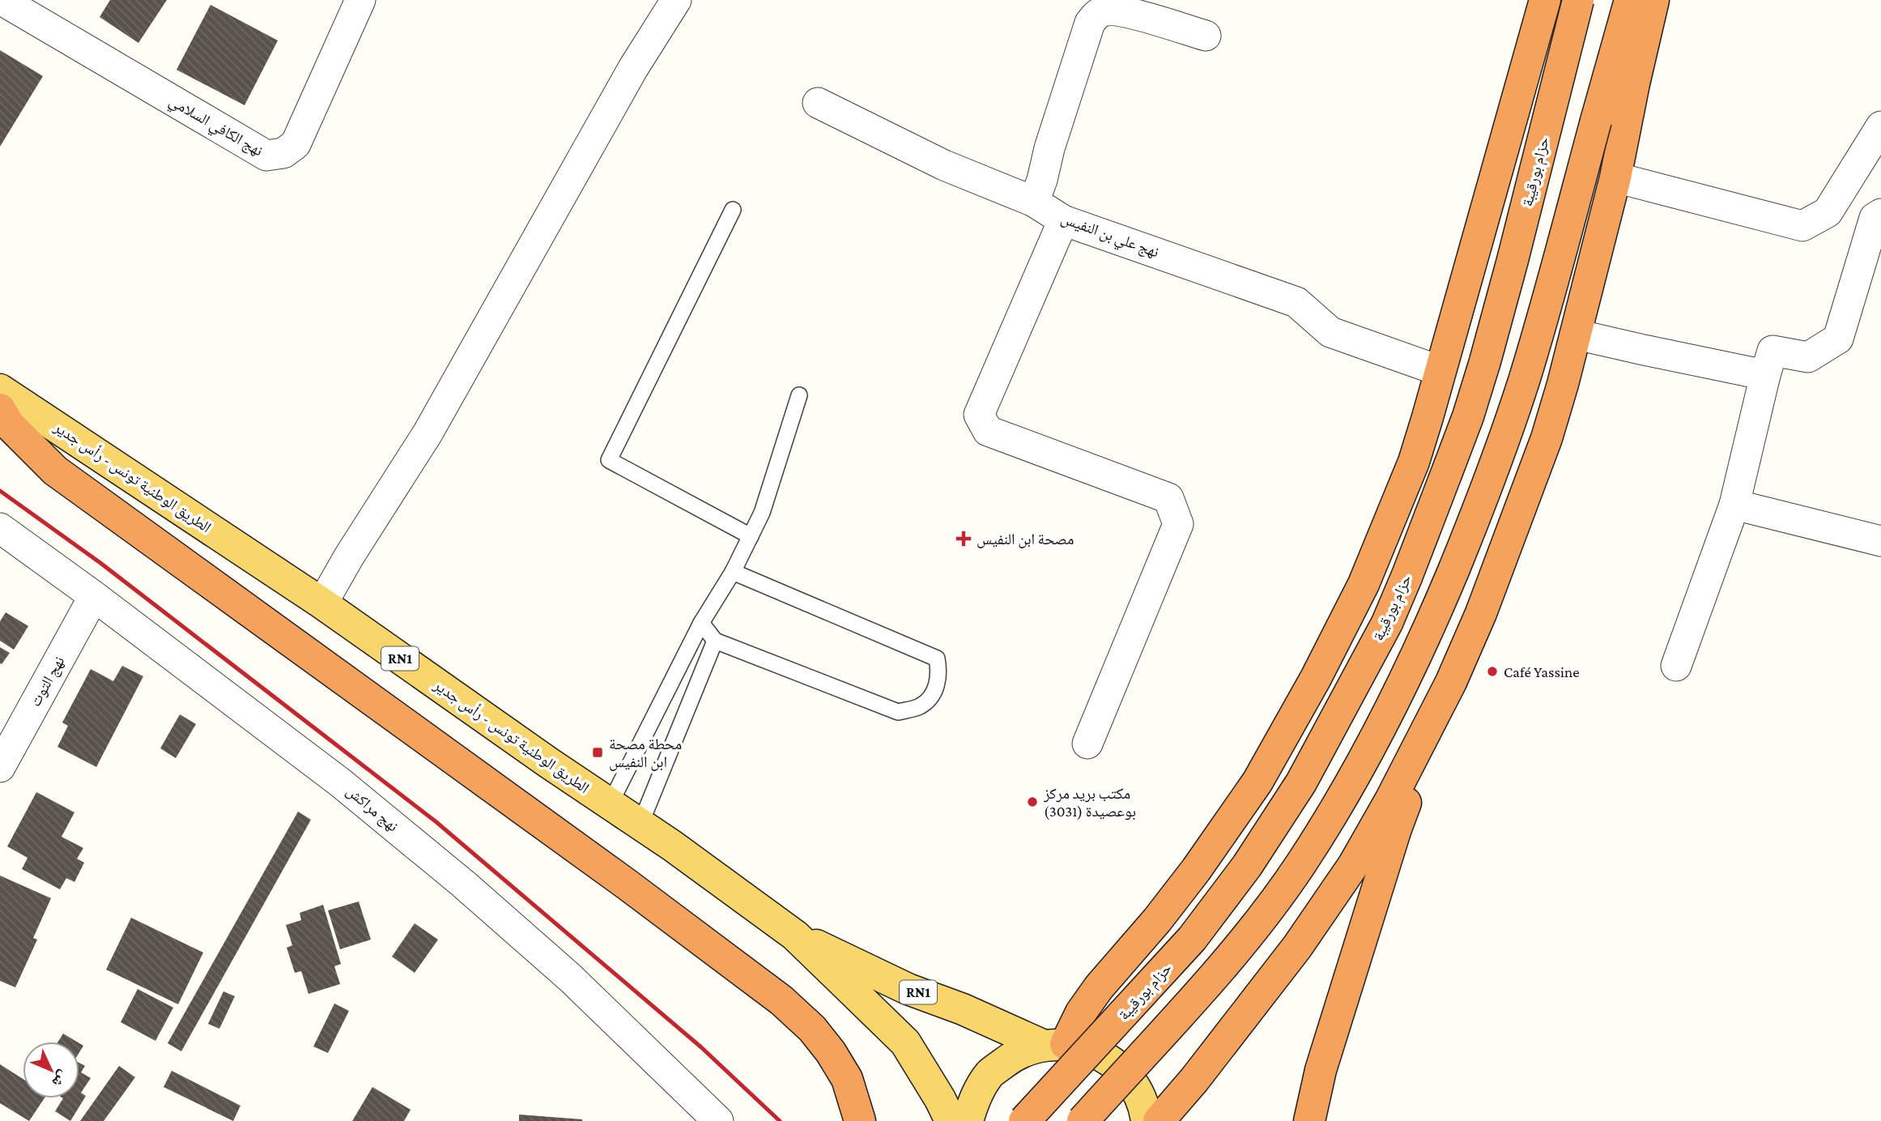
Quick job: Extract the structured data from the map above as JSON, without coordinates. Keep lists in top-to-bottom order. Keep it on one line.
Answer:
{"streets":{"highway":["حزام بورقيبة"],"main road":["الطريق الوطنية تونس - رأس جدير","RN1"],"street":["نهج الكافي السلامي","نهج علي بن النفيس","نهج التوت","نهج مراكش"]},"crossings":[["الطريق الوطنية تونس - رأس جدير","RN1"],["نهج التوت","نهج مراكش"]],"places":{"health":["مصحة ابن النفيس"],"other":["Café Yassine","مكتب بريد مركز بوعصيدة (3031)"],"transit":["محطة مصحة ابن النفيس"]},"north":"bottom right"}
